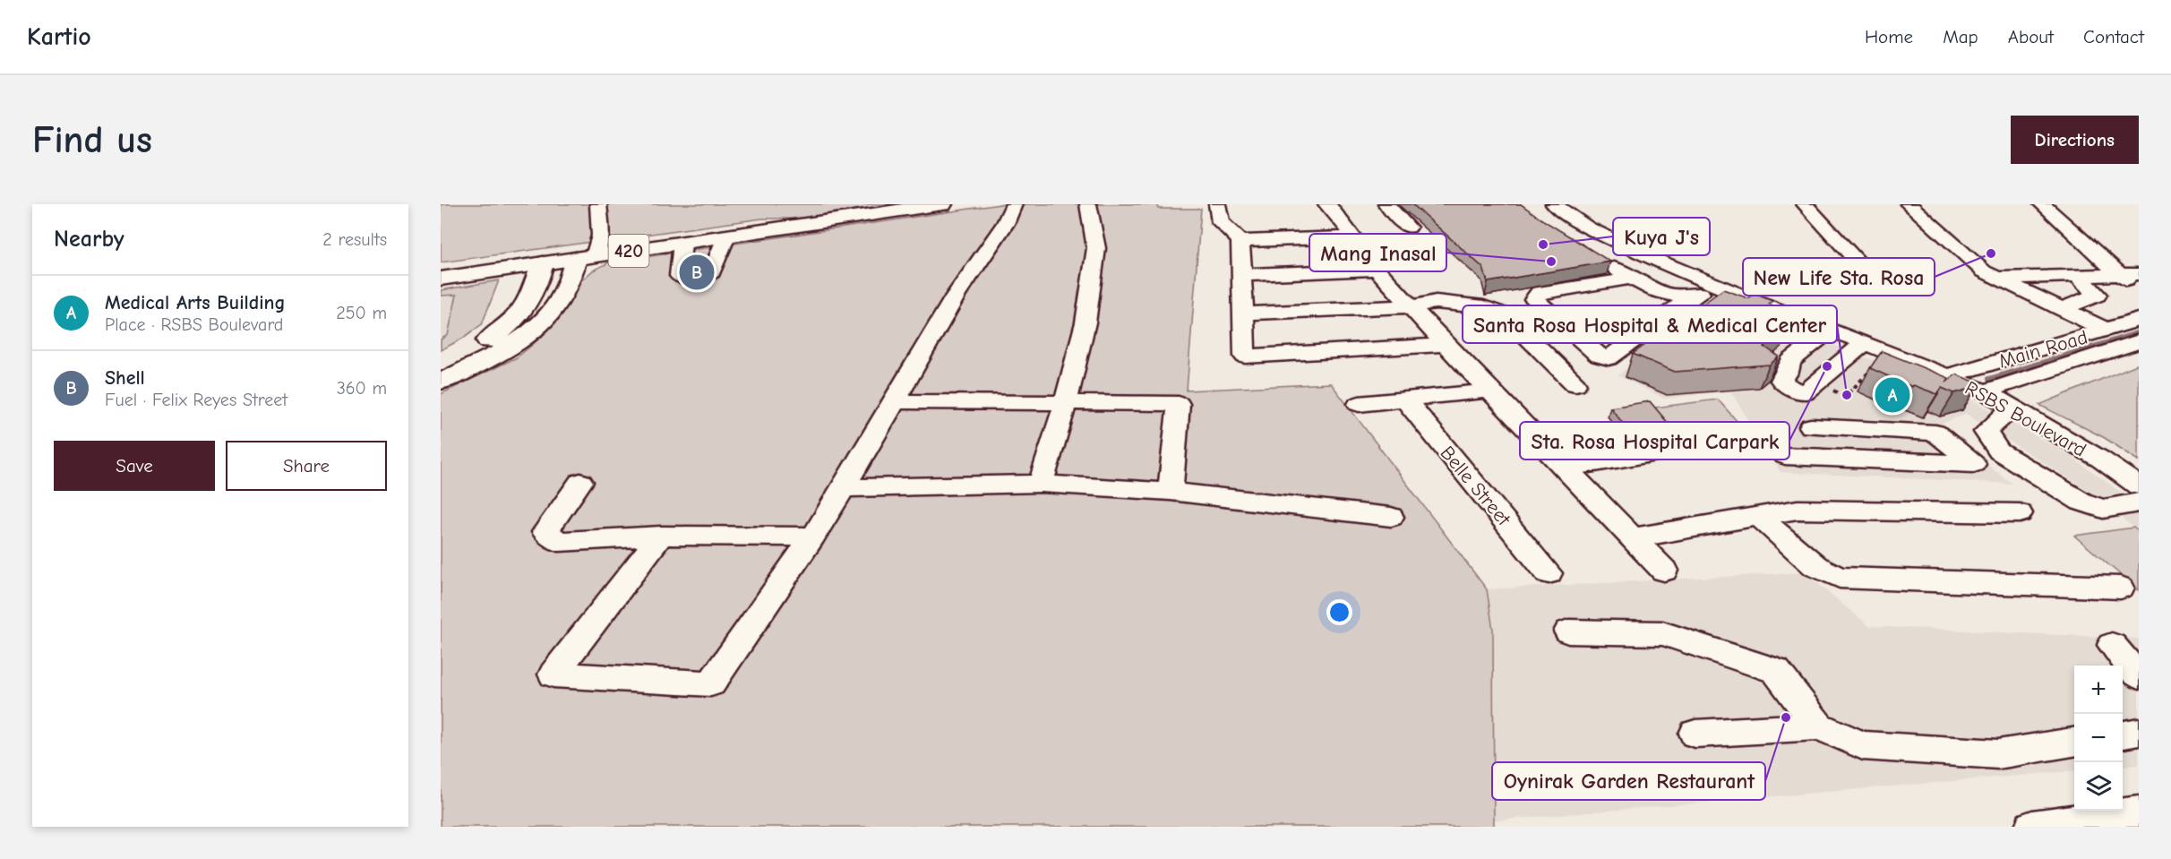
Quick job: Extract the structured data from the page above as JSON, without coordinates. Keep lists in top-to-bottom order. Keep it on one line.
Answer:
{"streets":{"main road":["420"],"street":["Main Road","RSBS Boulevard","Belle Street"]},"crossings":[["Main Road","RSBS Boulevard"]],"places":["Kuya J's","New Life Sta. Rosa","Mang Inasal","Sta. Rosa Hospital Carpark","Santa Rosa Hospital & Medical Center","Oynirak Garden Restaurant"],"page":{"header":"Kartio","nav":["Home","Map","About","Contact"],"buttons":["Directions",["Save","Share"]],"title":"Find us","heading":["Nearby","2 results"],"pins":["B","A"],"list":[{"mark":"A","name":"Medical Arts Building","note":"Place · RSBS Boulevard","value":"250 m"},{"mark":"B","name":"Shell","note":"Fuel · Felix Reyes Street","value":"360 m"}],"map_buttons":["+","−"]}}
